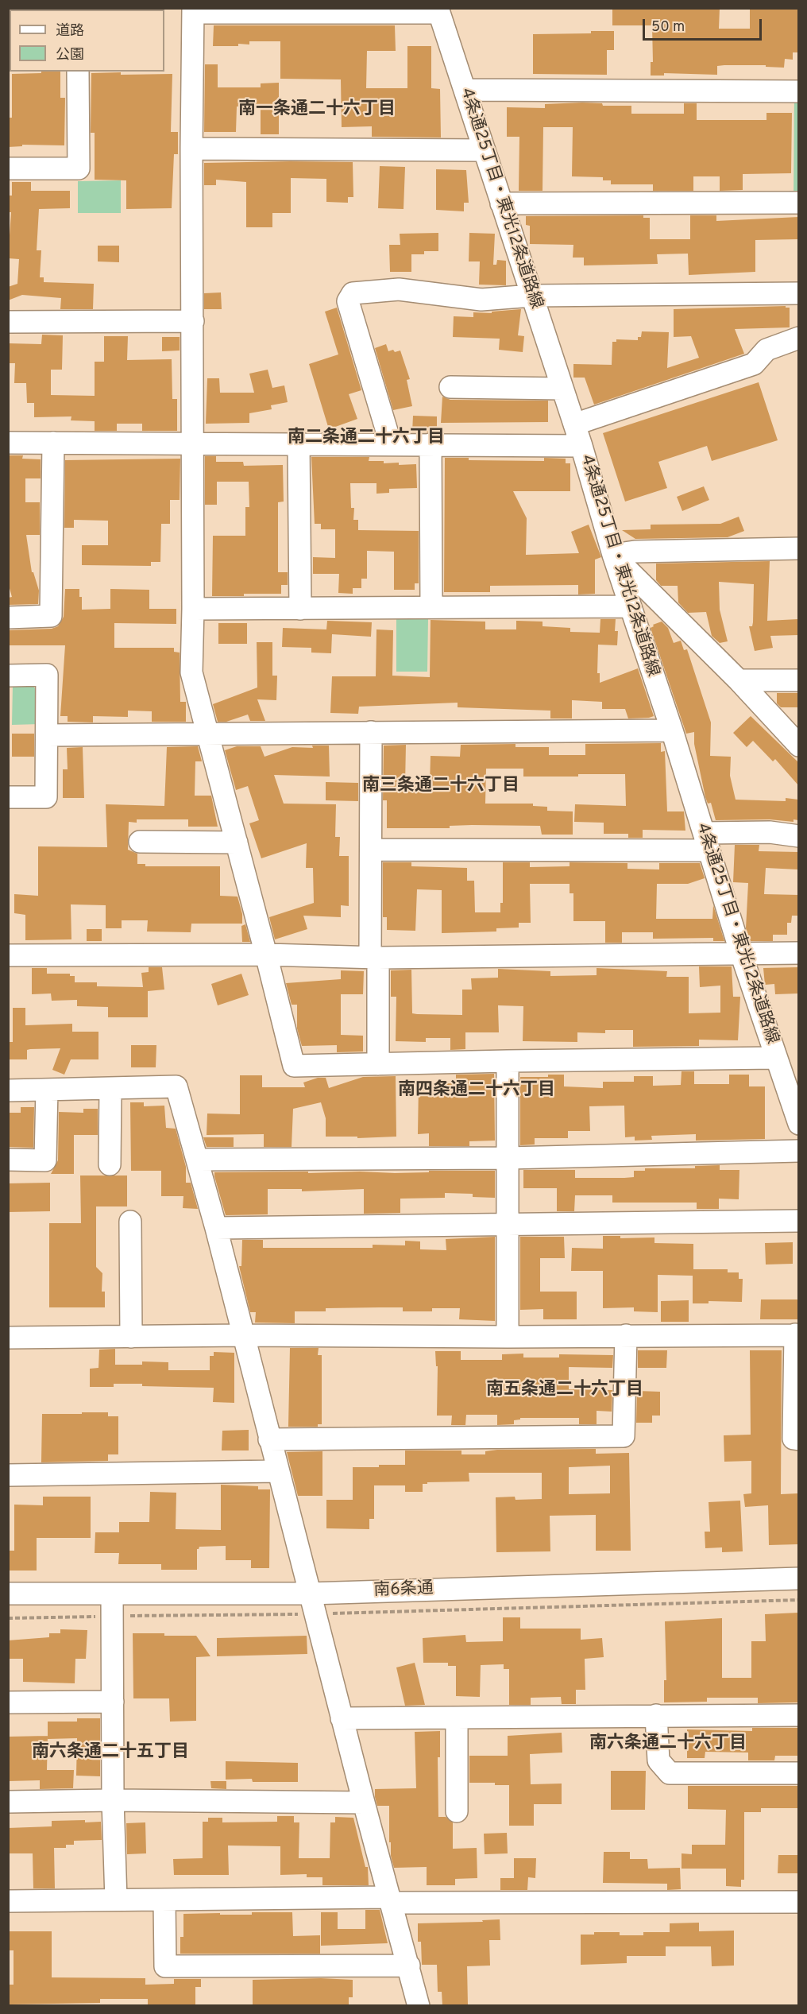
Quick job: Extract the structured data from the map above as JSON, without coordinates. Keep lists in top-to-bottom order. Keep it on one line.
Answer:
{"streets":{"street":["4条通25丁目・東光12条道路線","南6条通"]},"districts":["南一条通二十六丁目","南二条通二十六丁目","南三条通二十六丁目","南四条通二十六丁目","南五条通二十六丁目","南六条通二十六丁目","南六条通二十五丁目"],"legend":["道路","公園"],"scale_bar":"50 m"}
